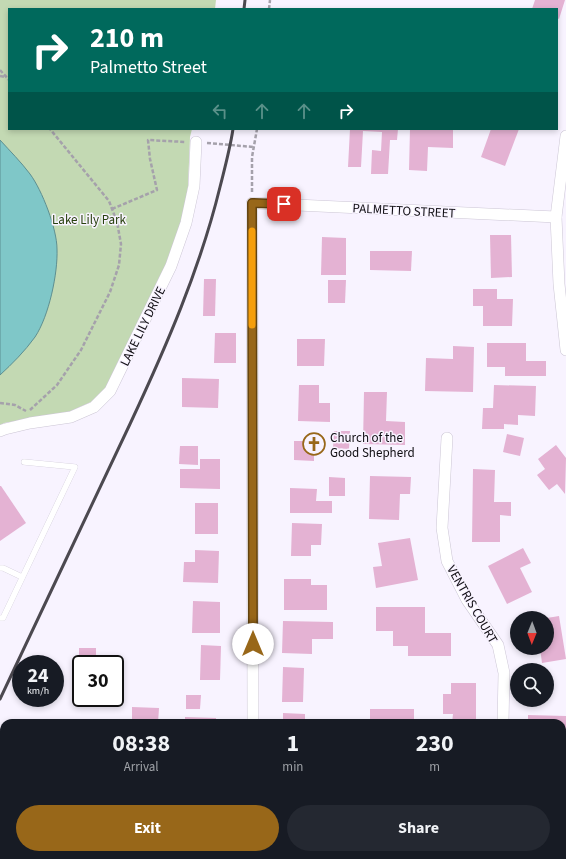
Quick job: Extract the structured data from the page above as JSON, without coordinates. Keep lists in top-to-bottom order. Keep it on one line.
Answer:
{"streets":{"street":["PALMETTO STREET","LAKE LILY DRIVE","VENTRIS COURT"]},"parks":["Lake Lily Park"],"places":{"church":["Church of the Good Shepherd"]},"north":"bottom","page":{"turn":["210 m","Palmetto Street"],"speed":"24 km/h","limit":"30","eta":["08:38","Arrival","1","min","230","m"],"buttons":["Exit","Share"]}}
